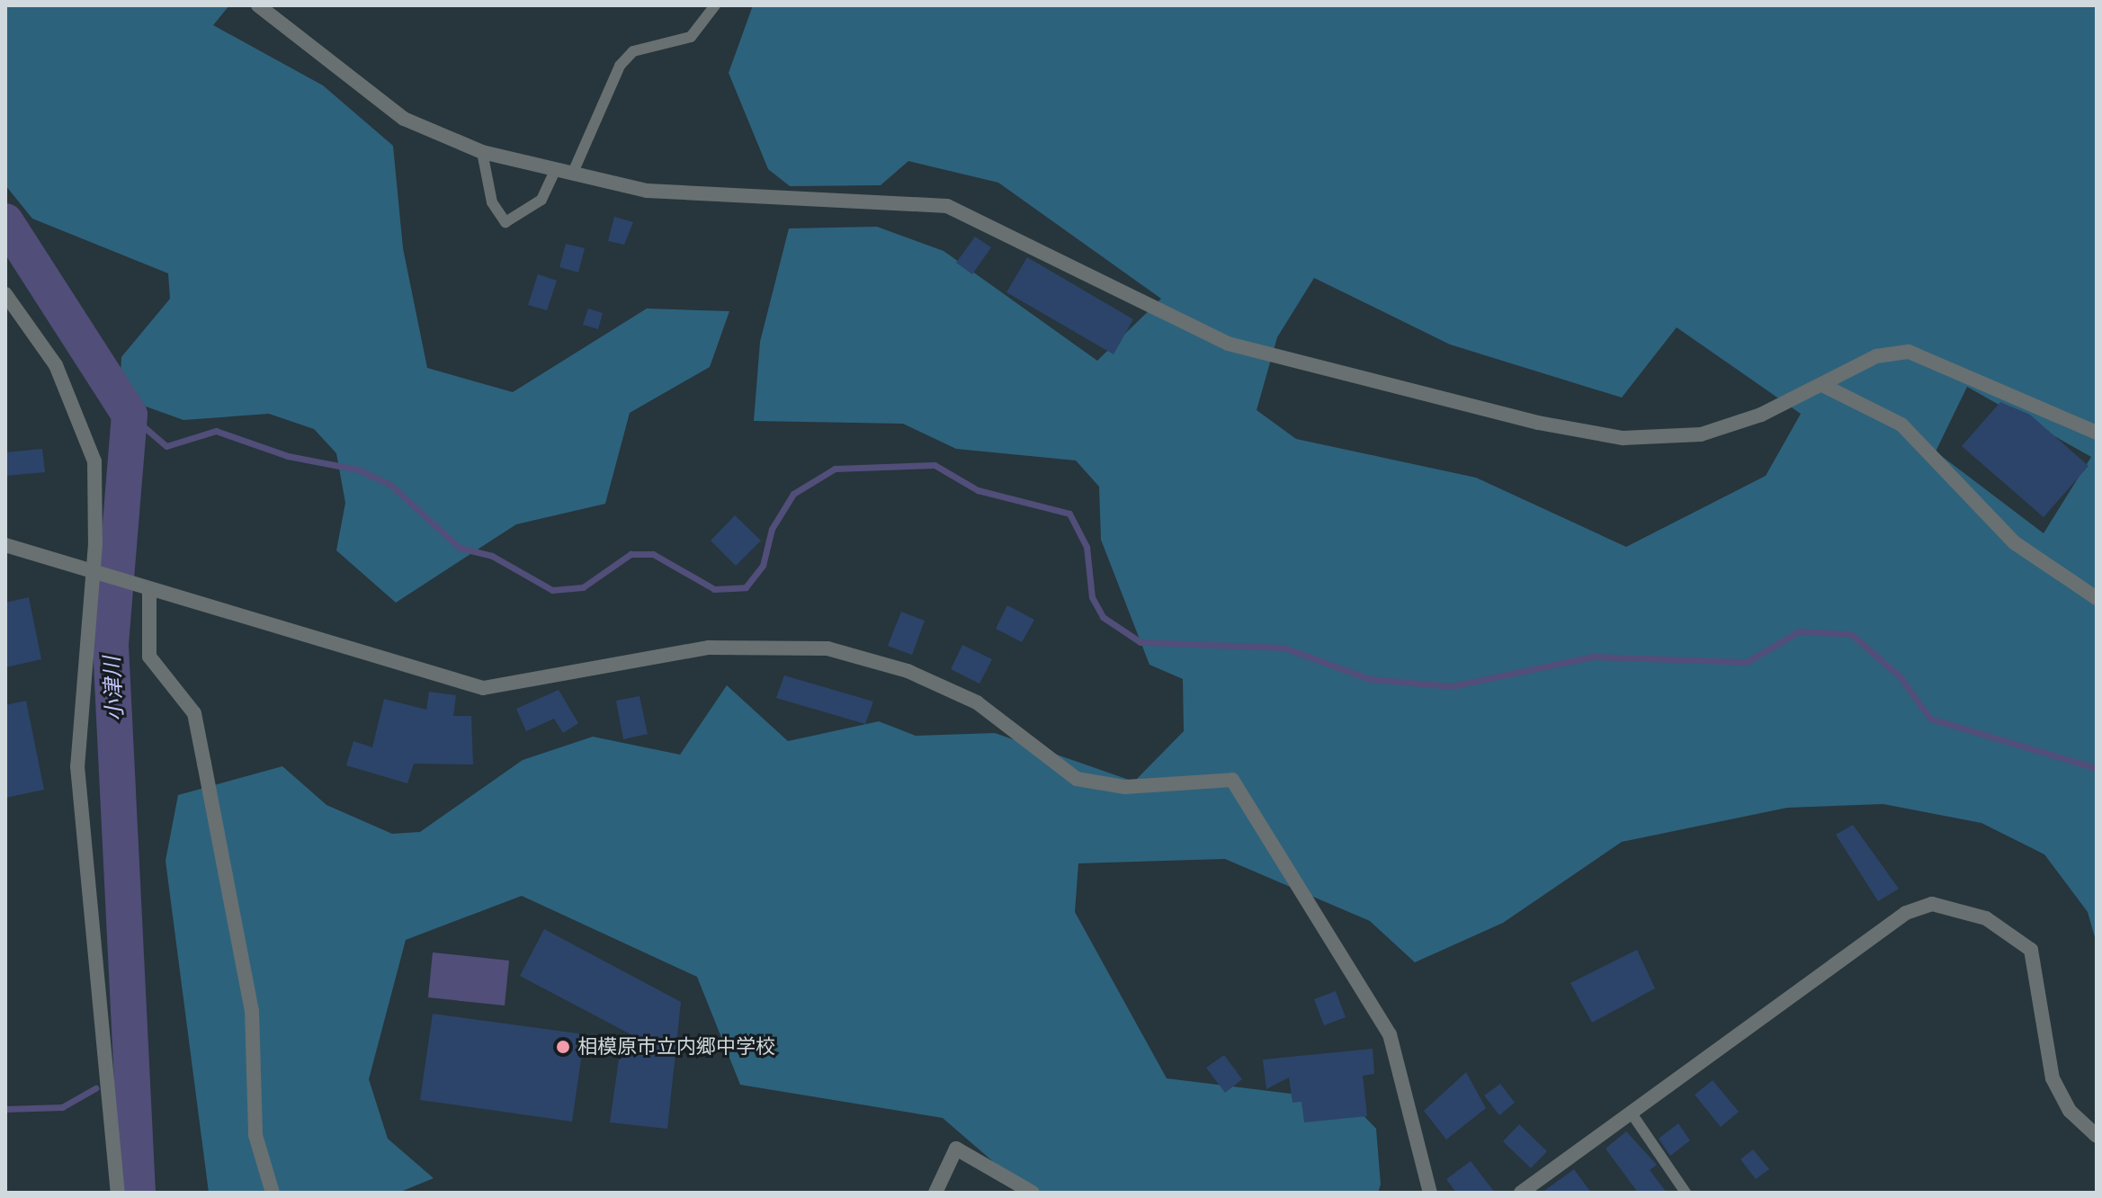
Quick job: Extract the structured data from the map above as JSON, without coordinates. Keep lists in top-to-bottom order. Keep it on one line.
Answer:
{"water":["小津川"],"places":["相模原市立内郷中学校"]}
